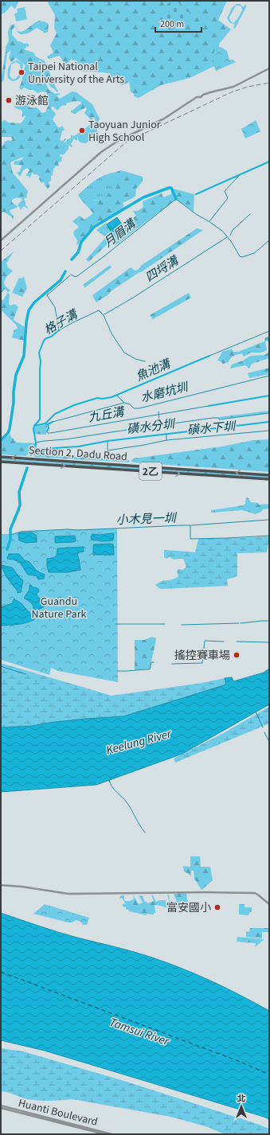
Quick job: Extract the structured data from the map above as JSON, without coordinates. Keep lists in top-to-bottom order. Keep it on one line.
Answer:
{"streets":{"main road":["Section 2, Dadu Road","2乙"],"street":["Huanti Boulevard"]},"water":["月眉溝","四埒溝","格子溝","魚池溝","水磨坑圳","九丘溝","磺水分圳","磺水下圳","小木見一圳","Keelung River","Tamsui River"],"parks":["Guandu Nature Park"],"places":["Taipei National University of the Arts","游泳館","Taoyuan Junior High School","搖控賽車場","富安國小"],"scale_bar":"200 m","north":"top"}
